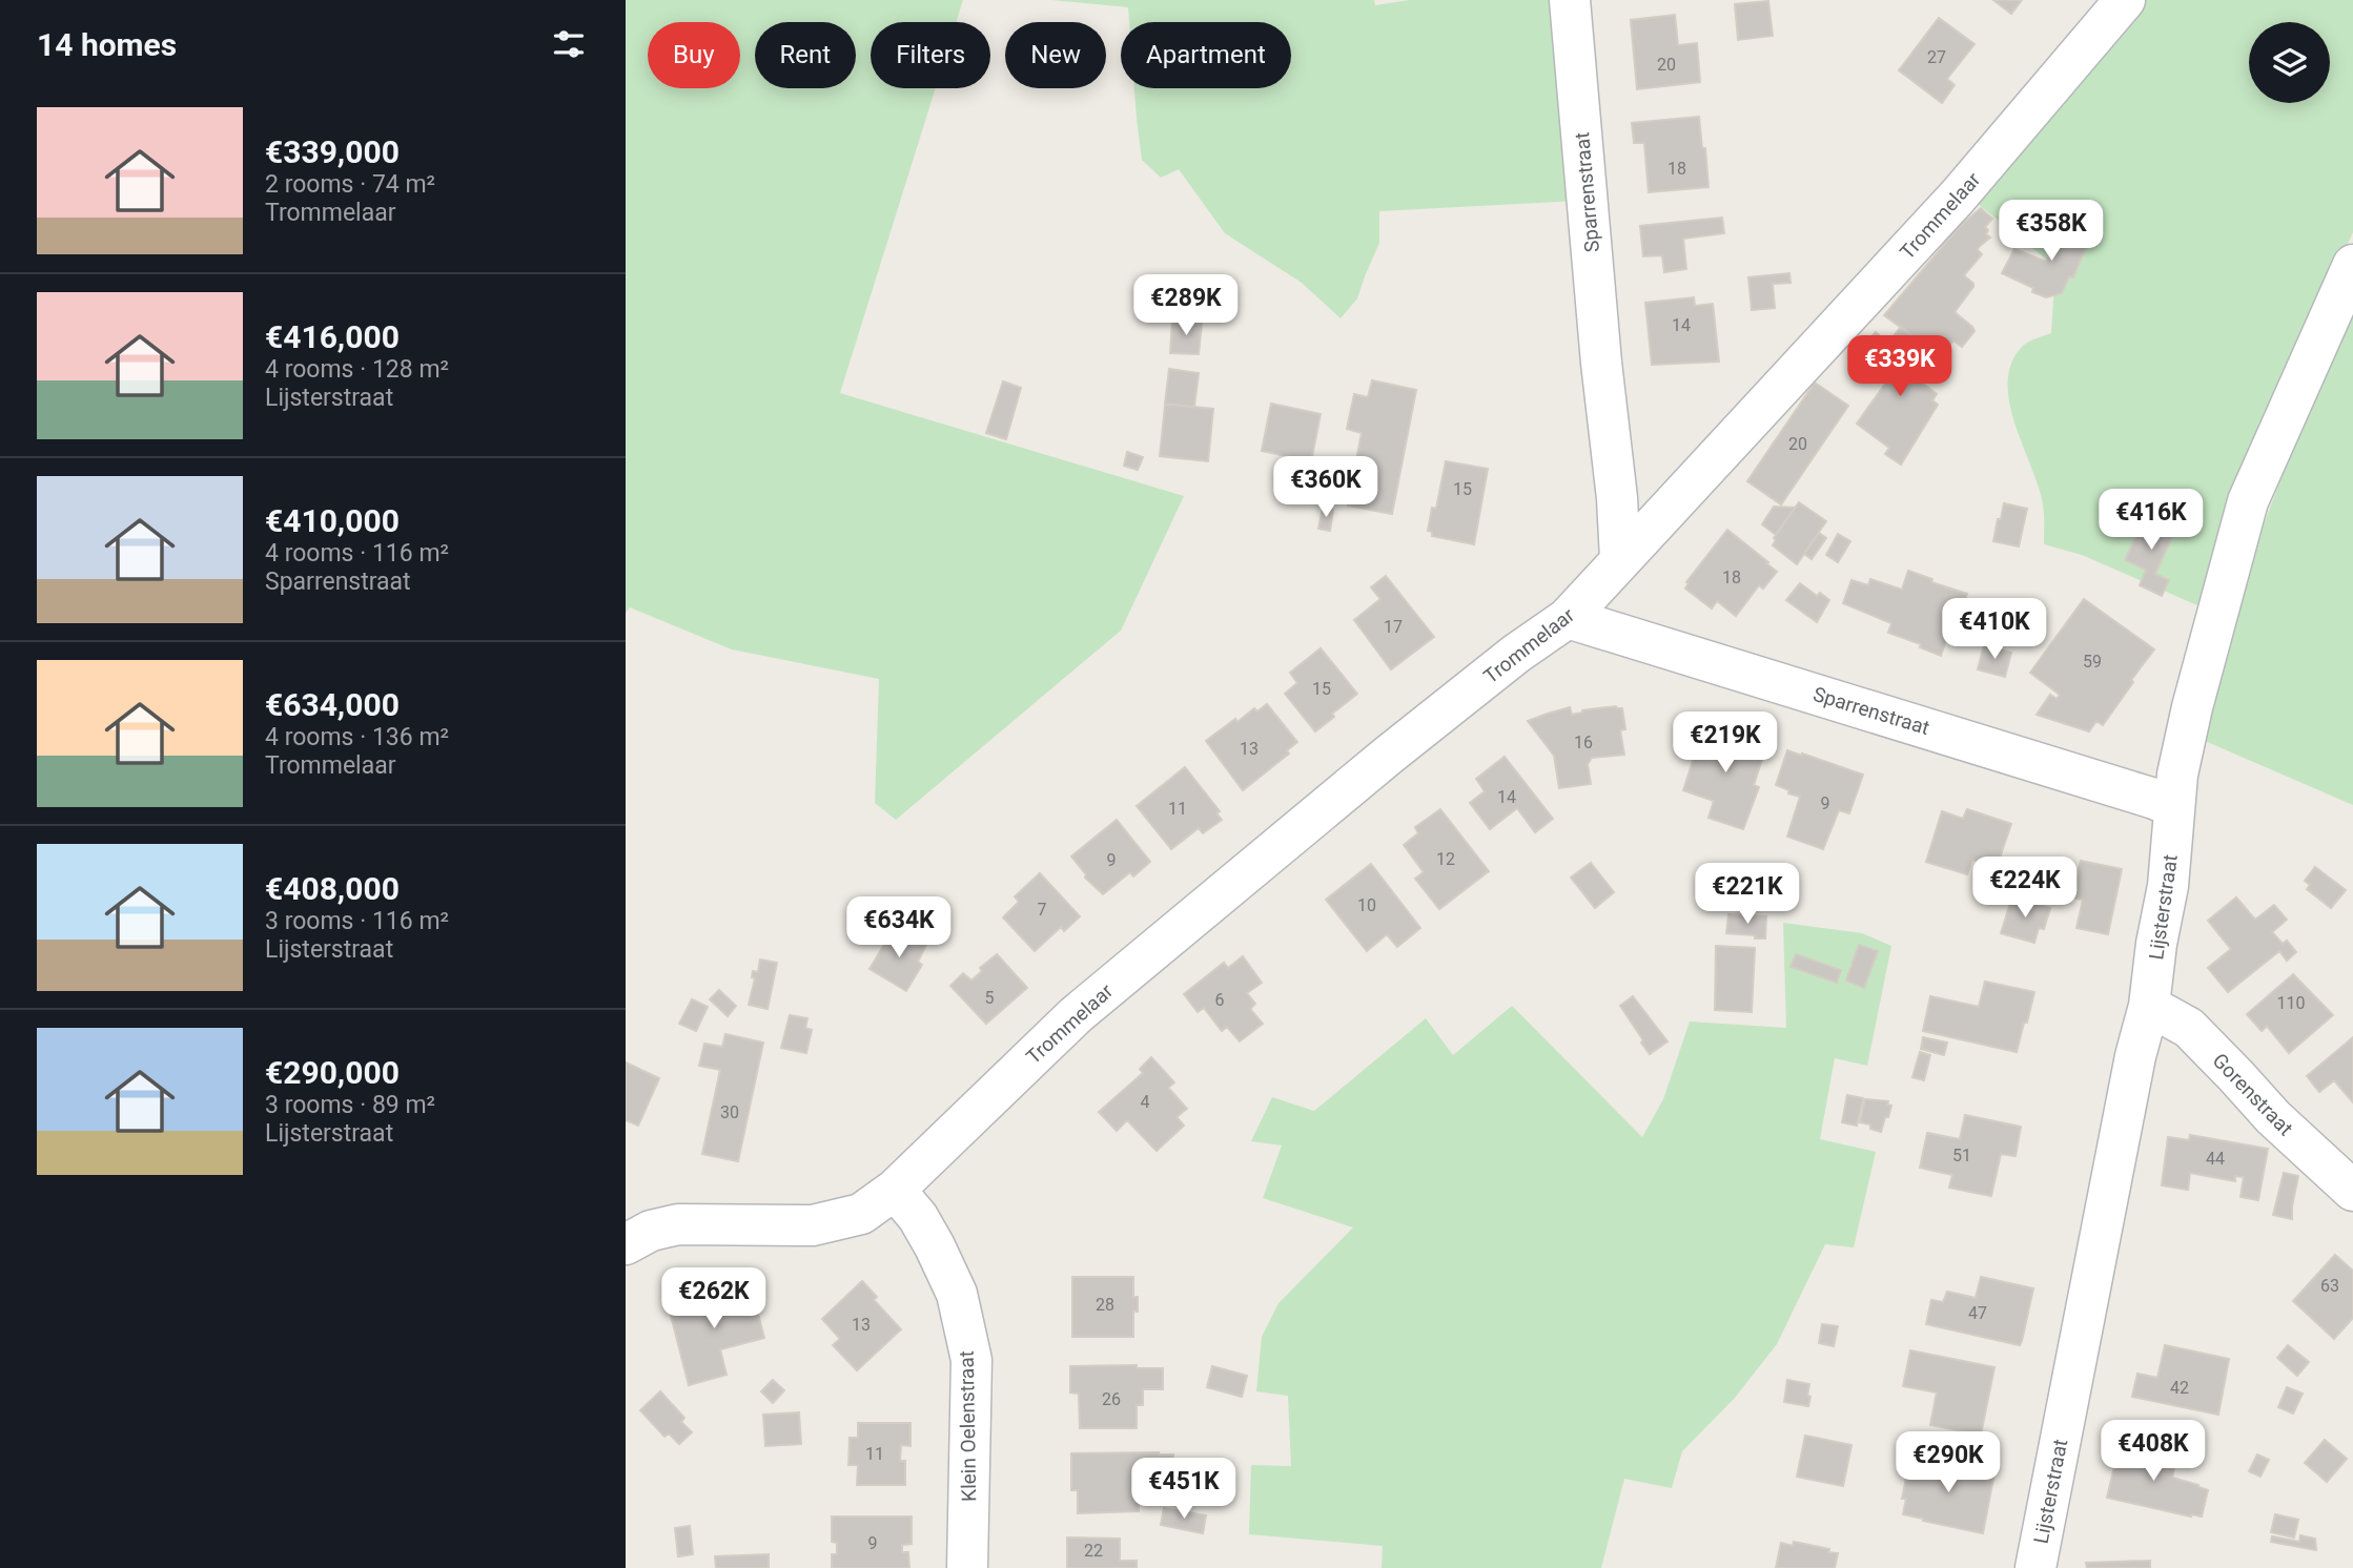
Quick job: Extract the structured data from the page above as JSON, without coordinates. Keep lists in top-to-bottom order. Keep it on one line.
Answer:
{"streets":{"street":["Sparrenstraat","Trommelaar","Lijsterstraat","Gorenstraat","Klein Oelenstraat"]},"crossings":[["Sparrenstraat","Trommelaar"],["Sparrenstraat","Lijsterstraat"],["Trommelaar","Klein Oelenstraat"],["Lijsterstraat","Gorenstraat"]],"house_numbers":["27","20","18","14","20","15","18","17","59","15","16","13","14","9","11","12","9","10","7","5","6","110","4","30","51","44","63","28","47","13","42","26","11","9","22"],"page":{"heading":"14 homes","chip":["Buy","Rent","Filters","New","Apartment"],"list":[{"name":"€339,000","note":"2 rooms · 74 m² · Trommelaar"},{"name":"€416,000","note":"4 rooms · 128 m² · Lijsterstraat"},{"name":"€410,000","note":"4 rooms · 116 m² · Sparrenstraat"},{"name":"€634,000","note":"4 rooms · 136 m² · Trommelaar"},{"name":"€408,000","note":"3 rooms · 116 m² · Lijsterstraat"},{"name":"€290,000","note":"3 rooms · 89 m² · Lijsterstraat"}],"price":["€358K","€289K","€339K","€360K","€416K","€410K","€219K","€224K","€221K","€634K","€262K","€408K","€290K","€451K"]}}
